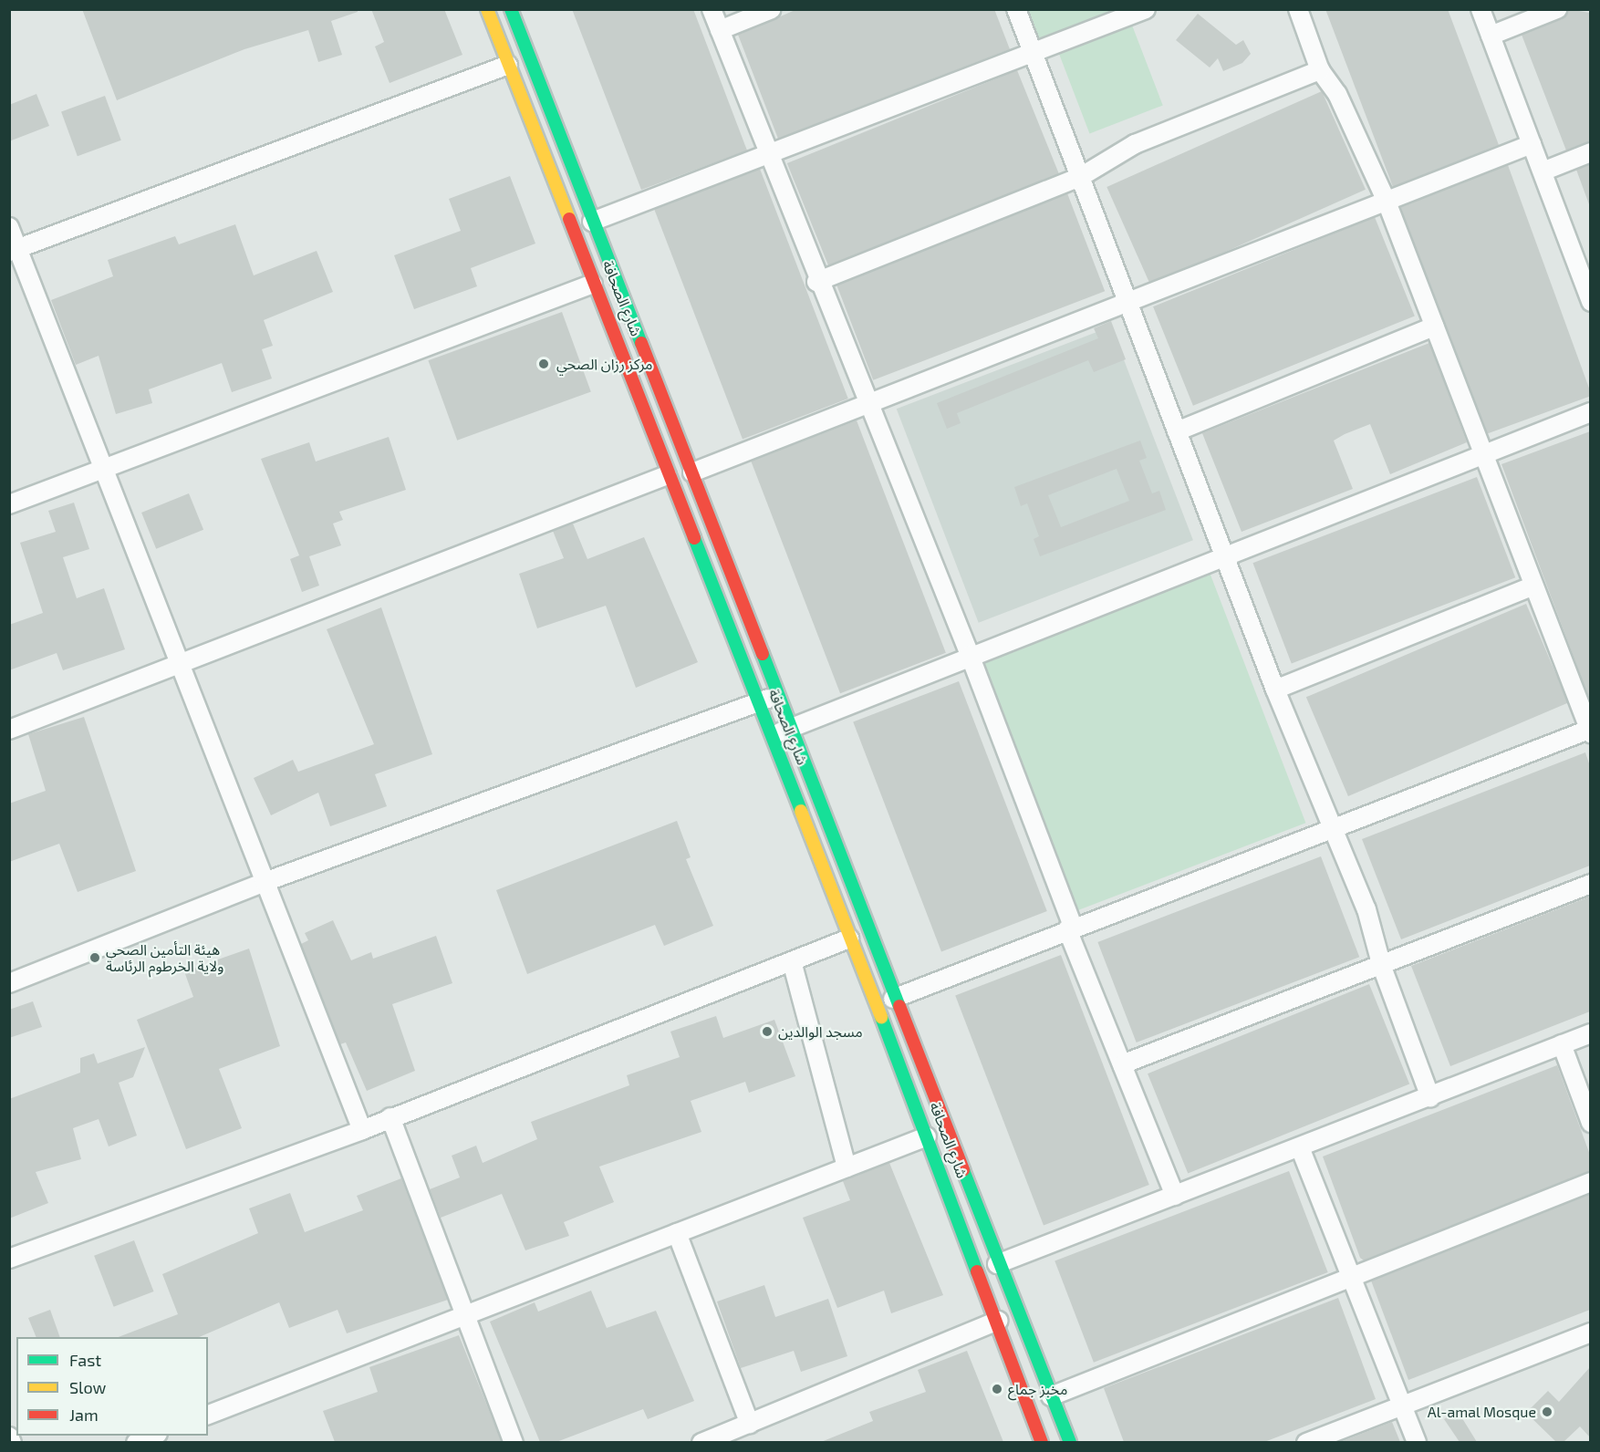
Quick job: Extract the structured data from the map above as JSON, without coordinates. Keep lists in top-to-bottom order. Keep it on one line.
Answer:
{"streets":{"main road":["شارع الصحافة"]},"places":["مركز رزان الصحي","هيئة التأمين الصحي ولاية الخرطوم الرئاسة","مسجد الوالدين","مخبز جماع","Al-amal Mosque"],"legend":["Fast","Slow","Jam"]}
